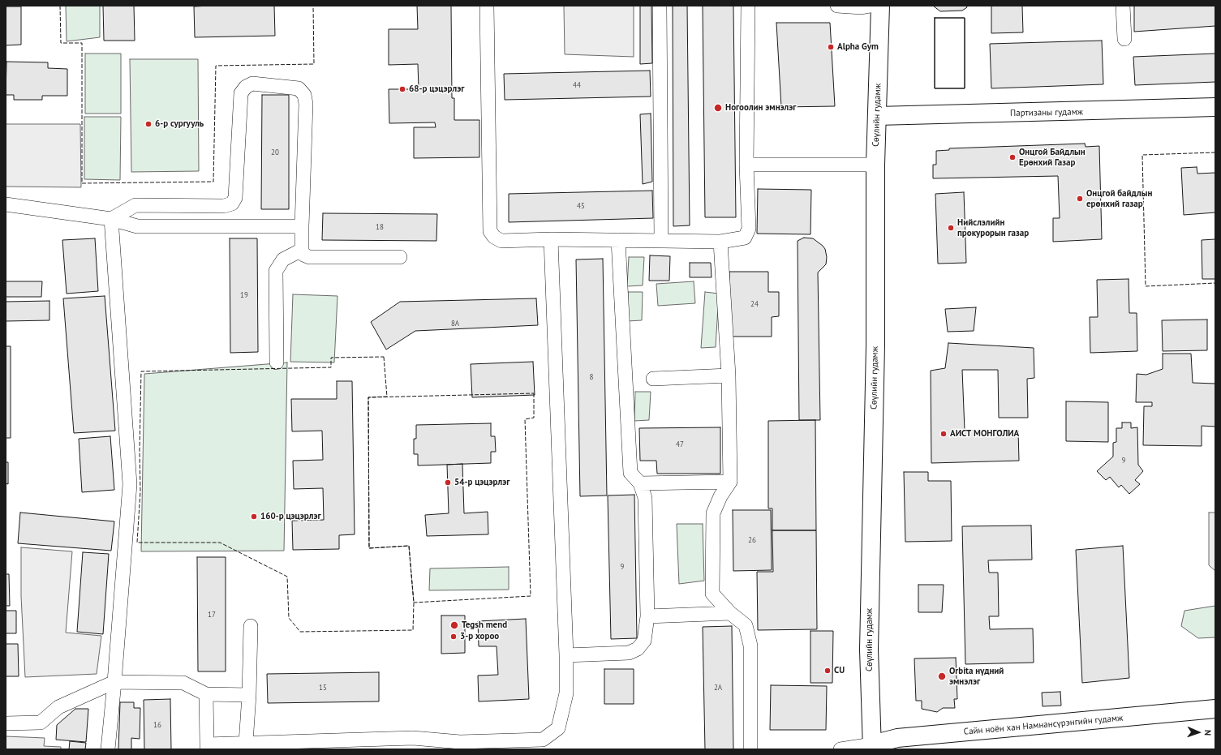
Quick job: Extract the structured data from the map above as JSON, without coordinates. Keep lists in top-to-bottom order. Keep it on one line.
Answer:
{"streets":{"main road":["Партизаны гудамж","Сөүлийн гудамж","Сайн ноён хан Намнансүрэнгийн гудамж"]},"crossings":[["Партизаны гудамж","Сөүлийн гудамж"],["Сөүлийн гудамж","Сайн ноён хан Намнансүрэнгийн гудамж"]],"places":["Alpha Gym","68-р цэцэрлэг","Ногоолин эмнэлэг","6-р сургууль","Онцгой Байдлын Ерөнхий Газар","Онцгой байдлын ерөнхий газар","Нийслэлийн прокурорын газар","АИСТ МОНГОЛИА","54-р цэцэрлэг","160-р цэцэрлэг","Tegsh mend","3-р хороо","CU","Orbita нүдний эмнэлэг"],"house_numbers":["44","20","45","18","19","24","8А","8","47","9","26","9","17","15","2А","16"],"north":"right"}
